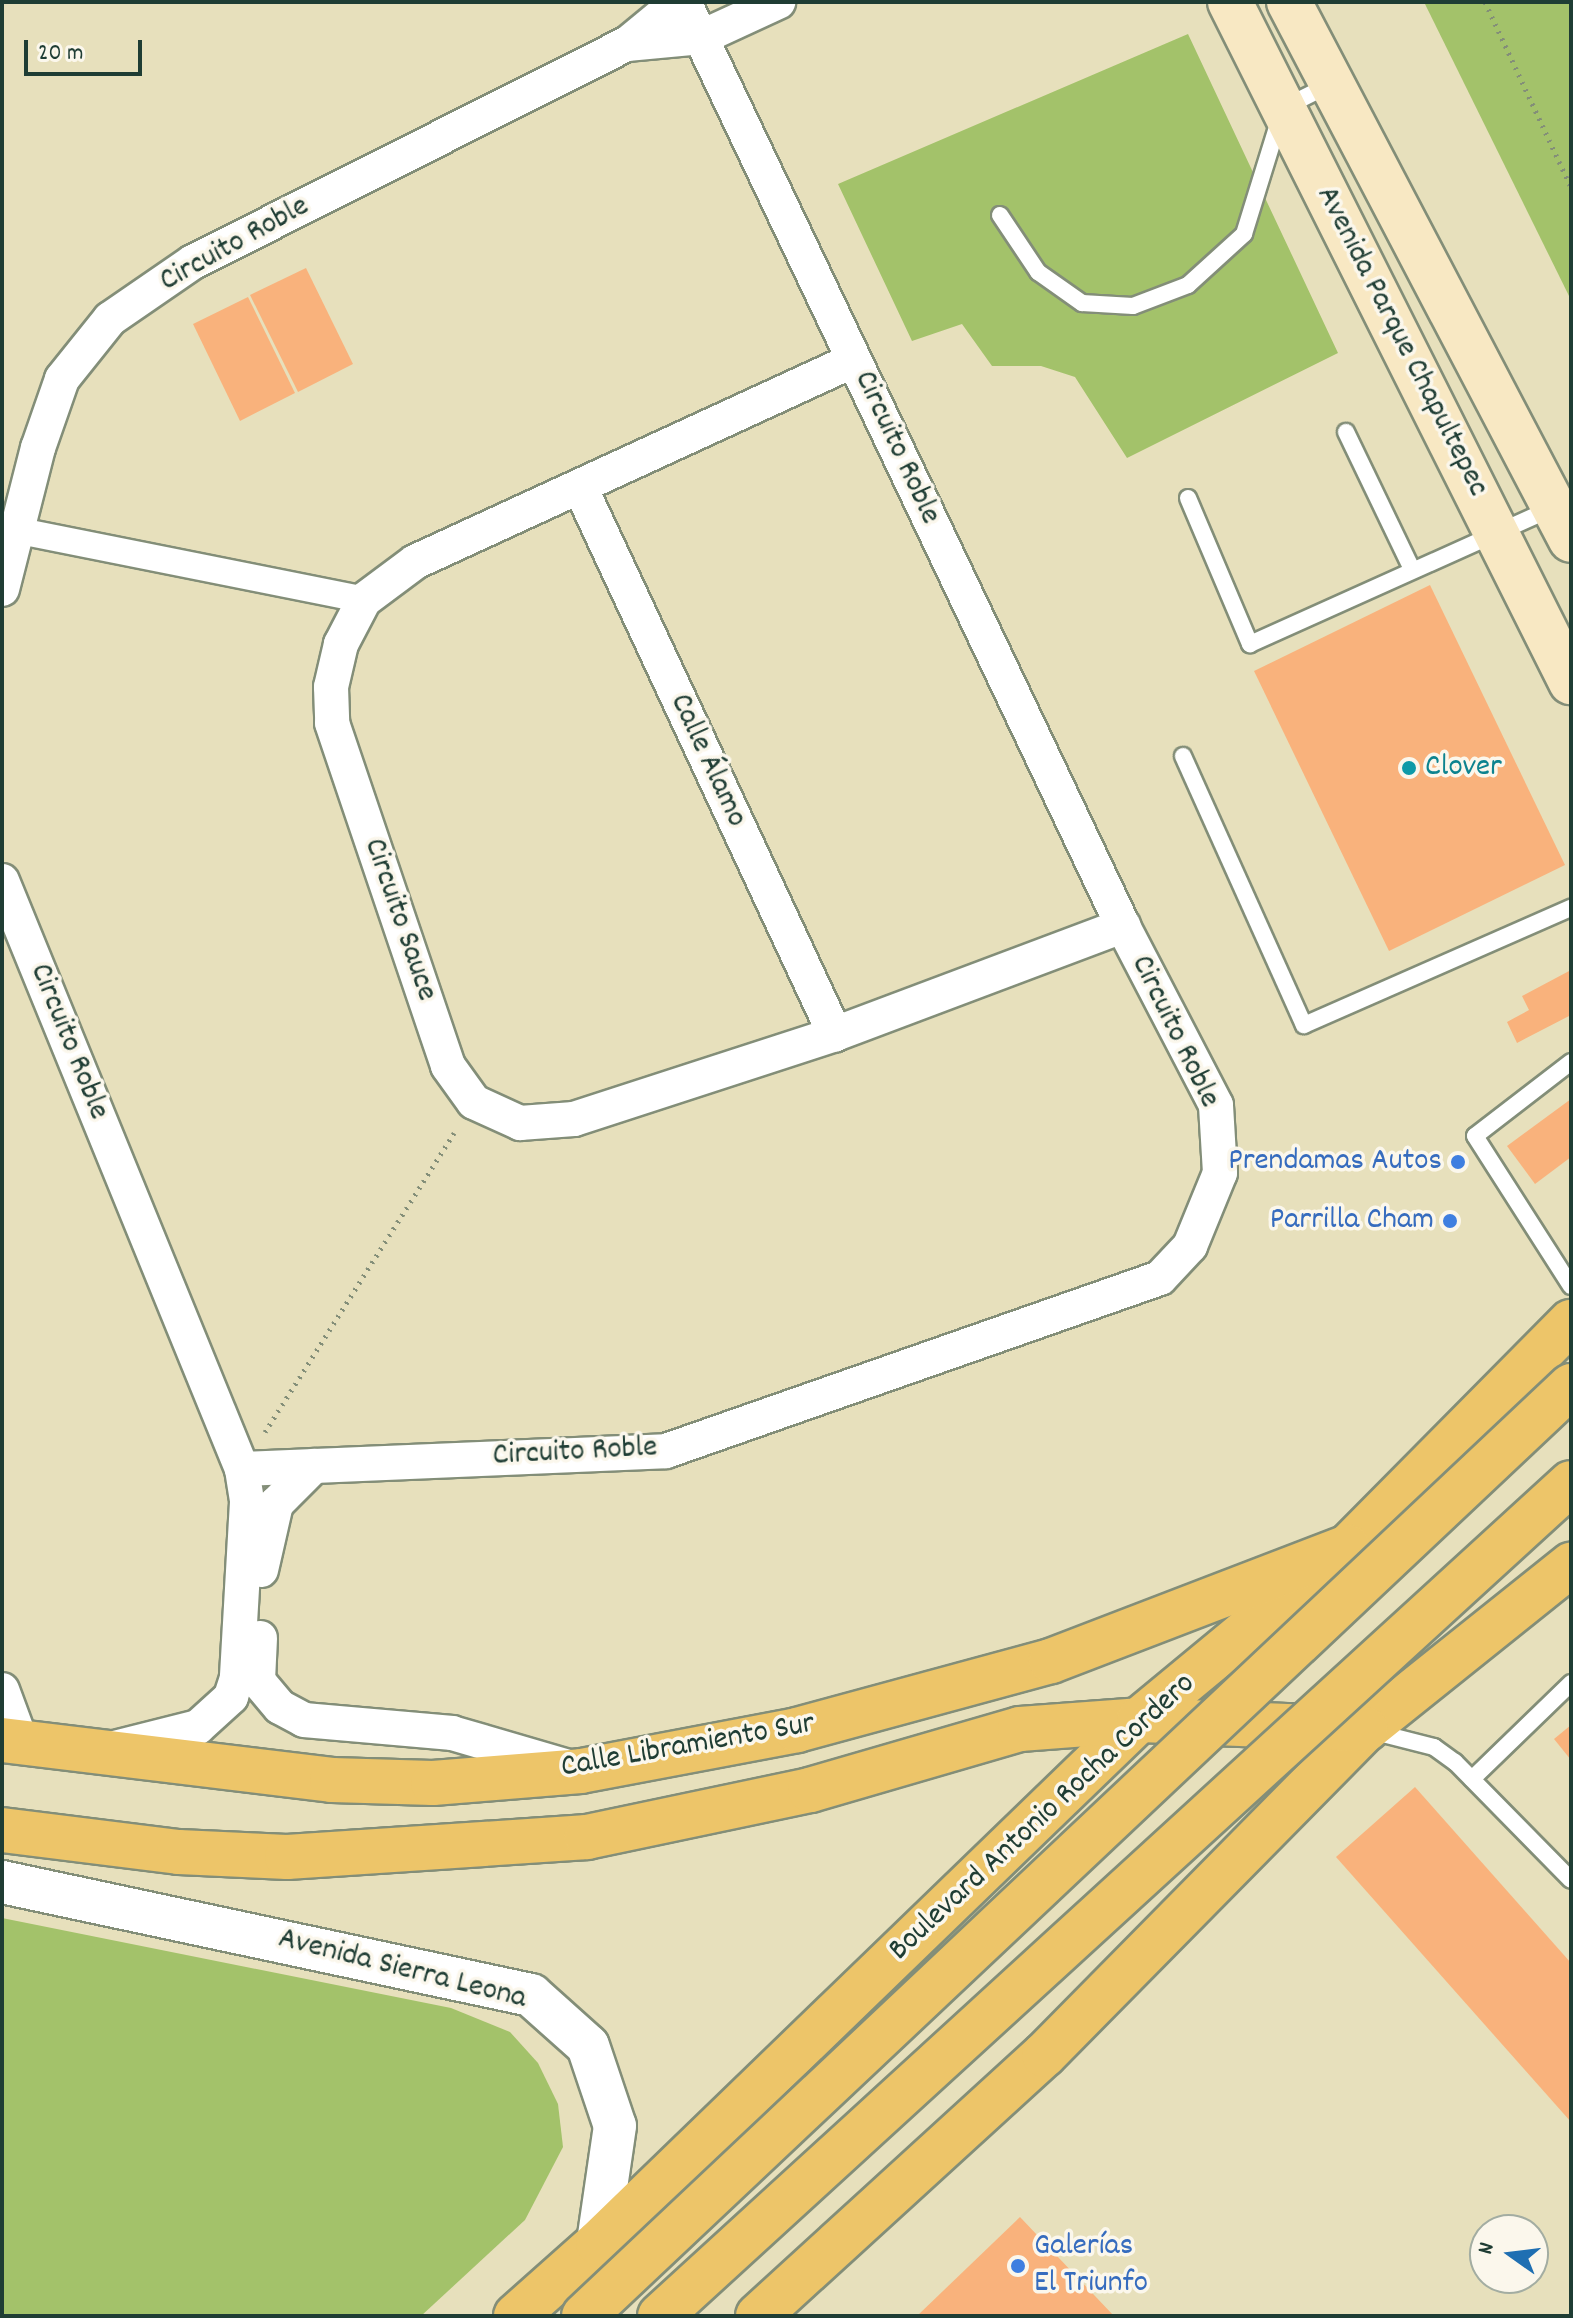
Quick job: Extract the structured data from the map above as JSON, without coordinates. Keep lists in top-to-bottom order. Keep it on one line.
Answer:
{"streets":{"main road":["Avenida Parque Chapultepec","Calle Libramiento Sur","Boulevard Antonio Rocha Cordero"],"street":["Circuito Roble","Calle Álamo","Circuito Sauce","Avenida Sierra Leona"]},"crossings":[["Circuito Roble","Circuito Sauce"],["Circuito Roble","Calle Libramiento Sur"],["Calle Álamo","Circuito Sauce"],["Calle Libramiento Sur","Boulevard Antonio Rocha Cordero"],["Boulevard Antonio Rocha Cordero","Avenida Sierra Leona"]],"places":["Clover","Prendamas Autos","Parrilla Cham","Galerías El Triunfo"],"scale_bar":"20 m","north":"left"}
